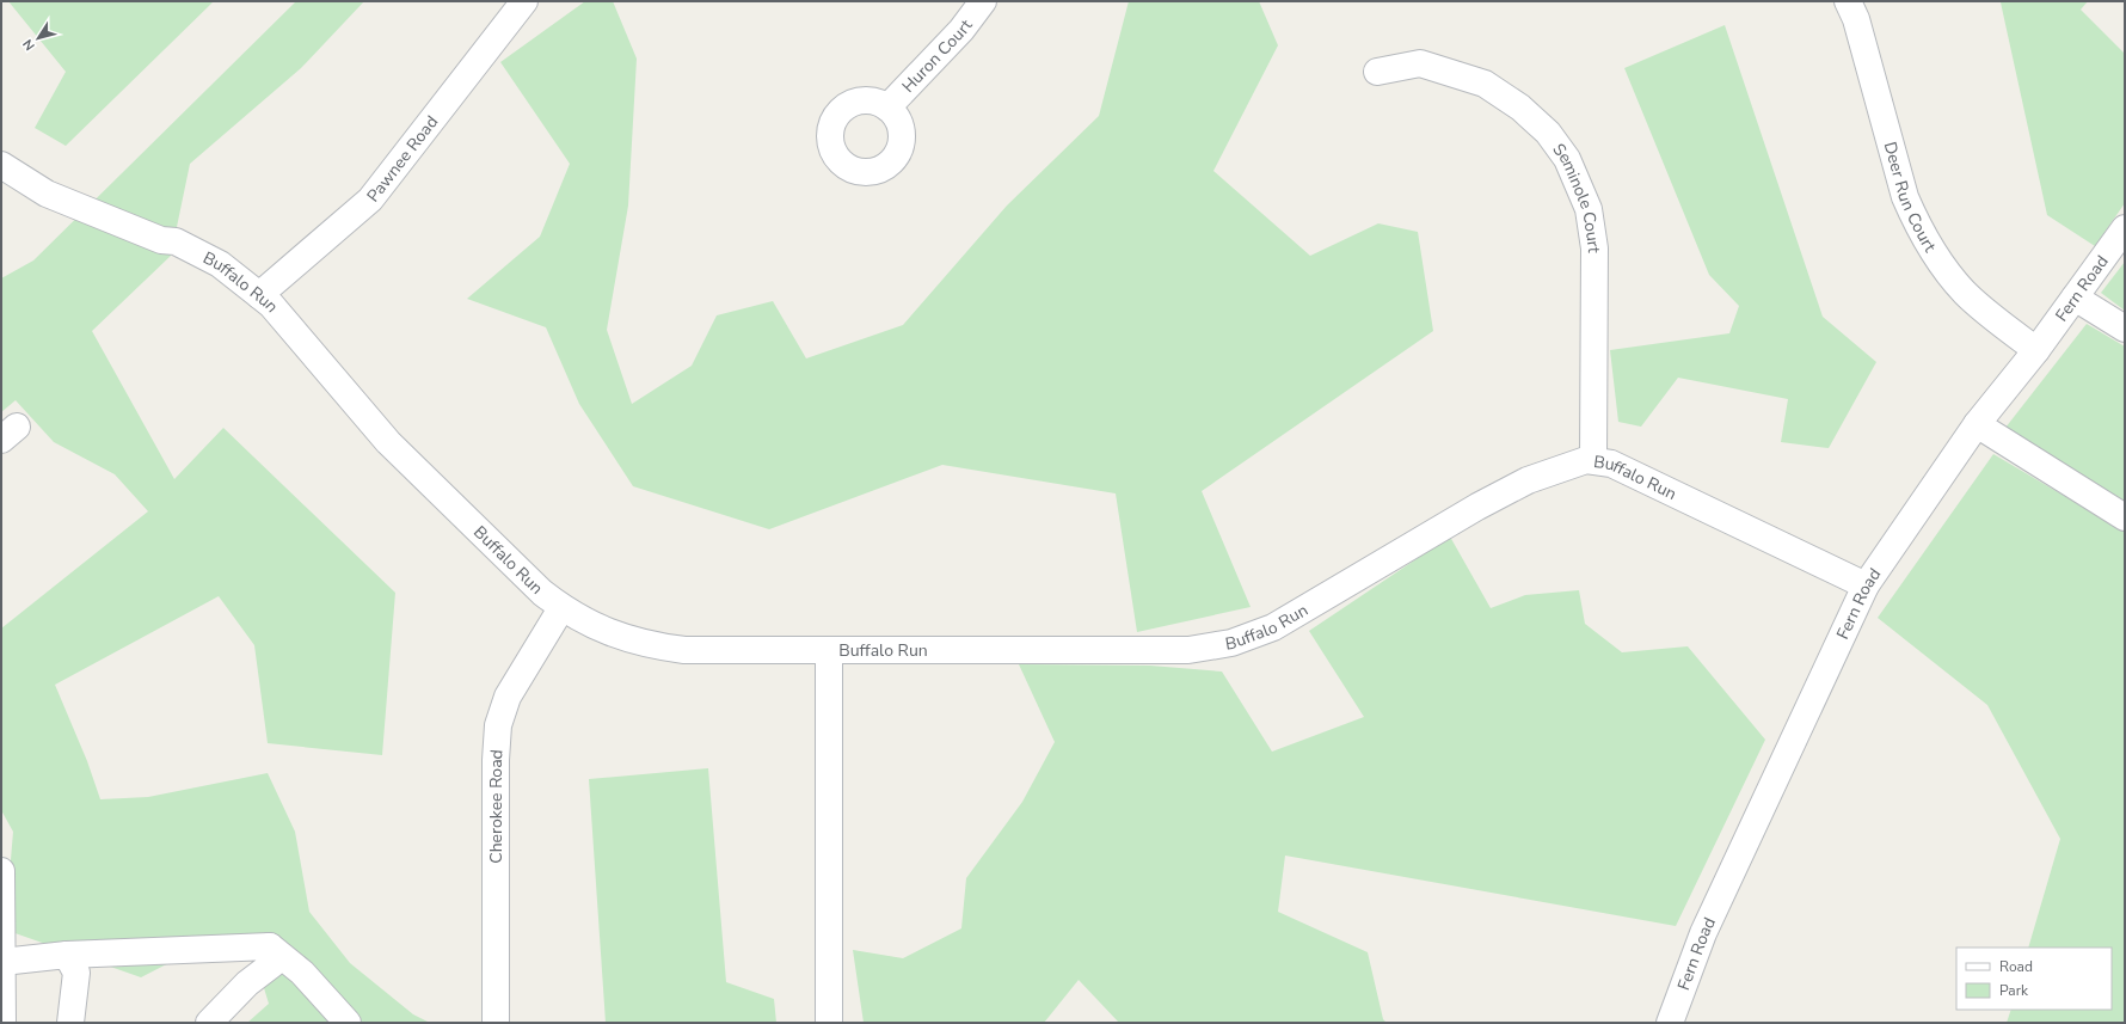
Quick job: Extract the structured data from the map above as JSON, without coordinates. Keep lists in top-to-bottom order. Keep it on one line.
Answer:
{"streets":{"street":["Huron Court","Pawnee Road","Deer Run Court","Seminole Court","Buffalo Run","Fern Road","Cherokee Road"]},"crossings":[["Pawnee Road","Buffalo Run"],["Deer Run Court","Fern Road"],["Seminole Court","Buffalo Run"],["Buffalo Run","Fern Road"],["Buffalo Run","Cherokee Road"]],"legend":["Road","Park"],"north":"bottom left"}
